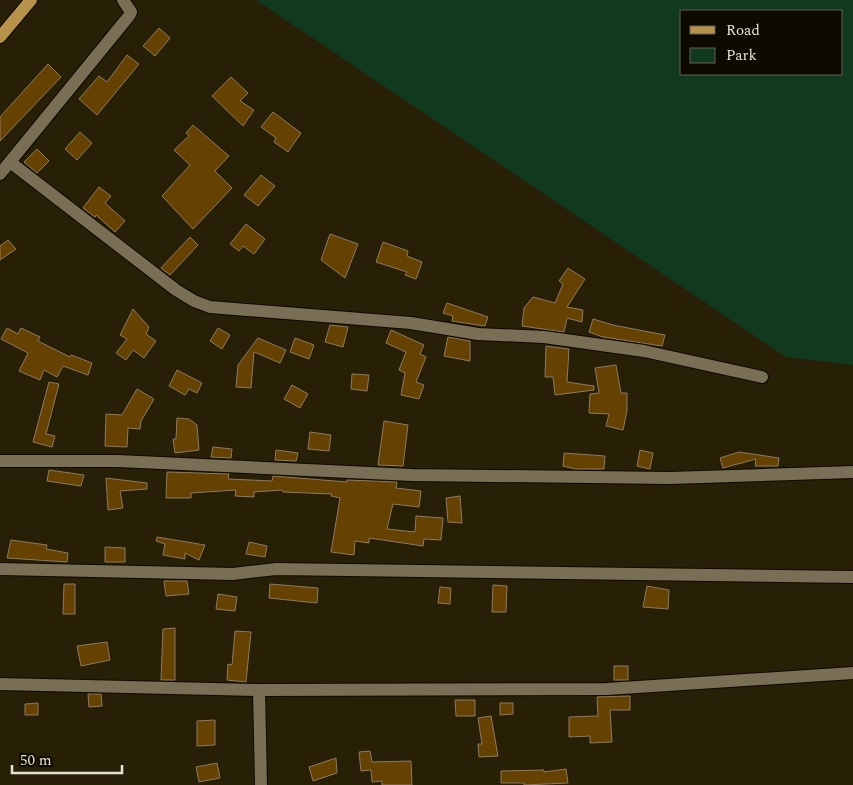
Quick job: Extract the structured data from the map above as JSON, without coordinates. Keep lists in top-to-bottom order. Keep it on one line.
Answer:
{"legend":["Road","Park"],"scale_bar":"50 m"}
